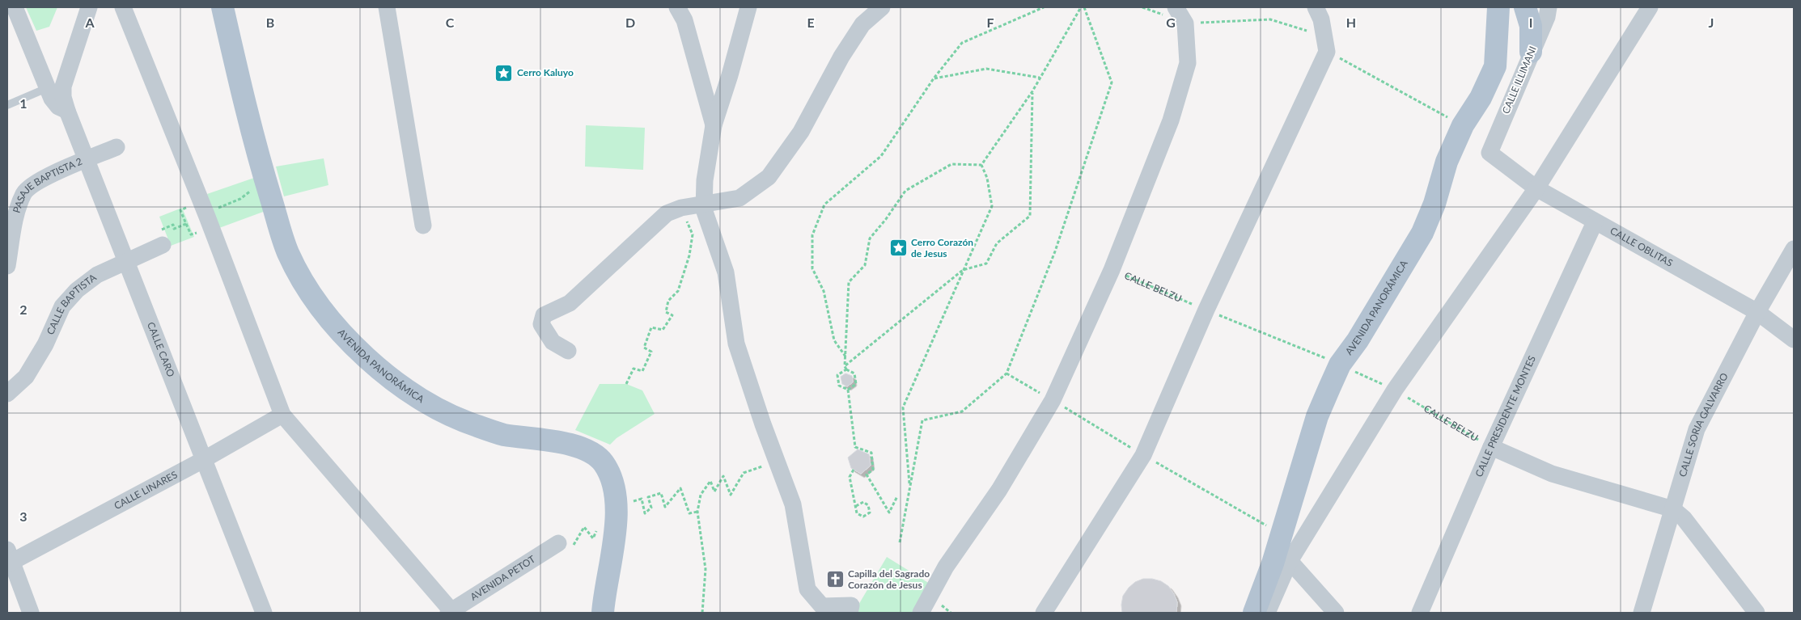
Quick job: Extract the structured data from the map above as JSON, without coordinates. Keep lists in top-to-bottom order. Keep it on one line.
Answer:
{"streets":{"main road":["AVENIDA PANORÁMICA"],"street":["CALLE ILLIMANI","PASAJE BAPTISTA 2","CALLE OBLITAS","CALLE BAPTISTA","CALLE CARO","CALLE PRESIDENTE MONTES","CALLE SORIA GALVARRO","CALLE LINARES","AVENIDA PETOT"],"path":["CALLE BELZU"]},"crossings":[["CALLE ILLIMANI","CALLE OBLITAS"],["PASAJE BAPTISTA 2","CALLE CARO"],["CALLE OBLITAS","CALLE PRESIDENTE MONTES"],["CALLE OBLITAS","CALLE SORIA GALVARRO"],["CALLE BELZU","AVENIDA PANORÁMICA"],["CALLE BELZU","CALLE PRESIDENTE MONTES"],["CALLE BAPTISTA","CALLE CARO"],["CALLE CARO","CALLE LINARES"]],"places":{"place":["Cerro Kaluyo","Cerro Corazón de Jesus"],"church":["Capilla del Sagrado Corazón de Jesus"]},"grid":{"columns":["A","B","C","D","E","F","G","H","I","J"],"rows":["1","2","3"]}}
